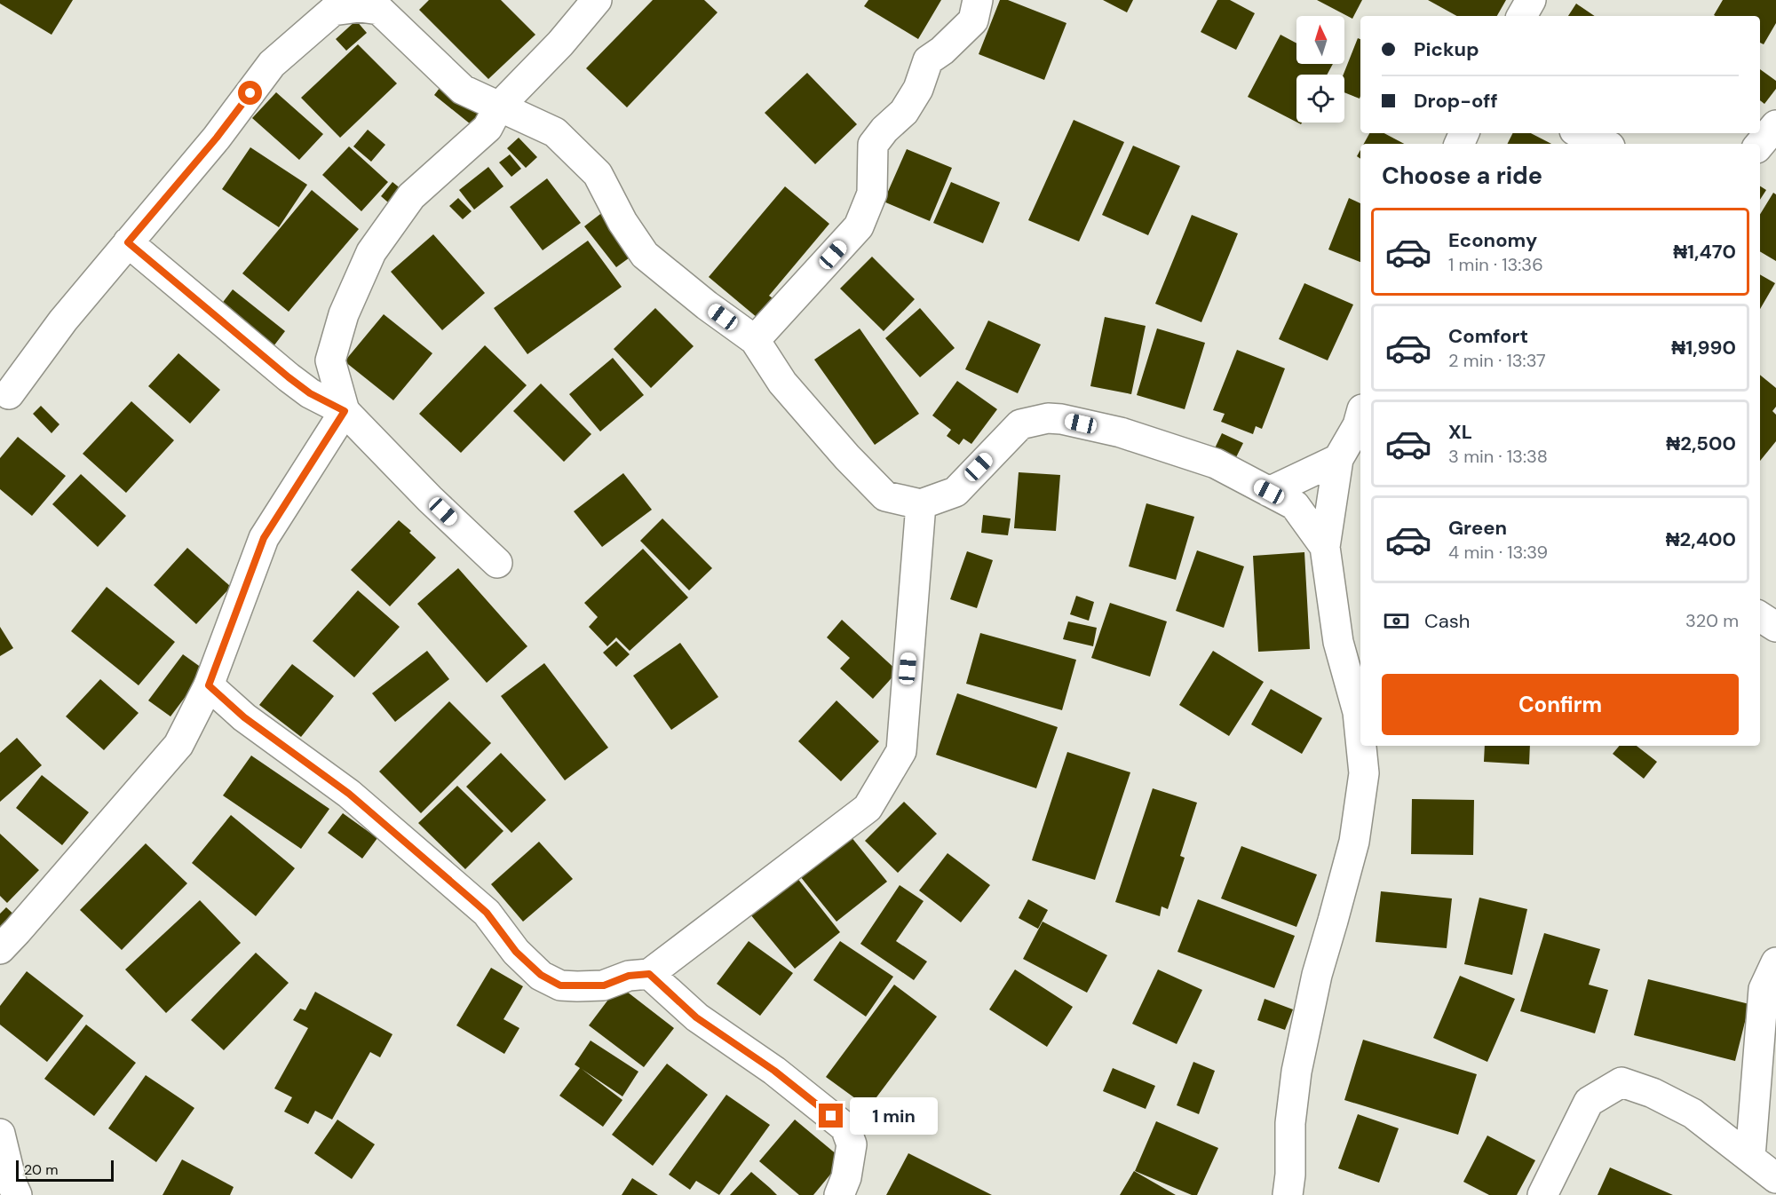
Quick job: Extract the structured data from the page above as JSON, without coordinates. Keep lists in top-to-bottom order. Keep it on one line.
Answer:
{"scale_bar":"20 m","north":"top","page":{"banner":["Pickup","Drop-off"],"heading":"Choose a ride","list":[{"name":"Economy","note":"1 min · 13:36","value":"₦1,470"},{"name":"Comfort","note":"2 min · 13:37","value":"₦1,990"},{"name":"XL","note":"3 min · 13:38","value":"₦2,500"},{"name":"Green","note":"4 min · 13:39","value":"₦2,400"}],"pay":["Cash","320 m"],"buttons":"Confirm","bubble":"1 min","scale":"20 m"}}
